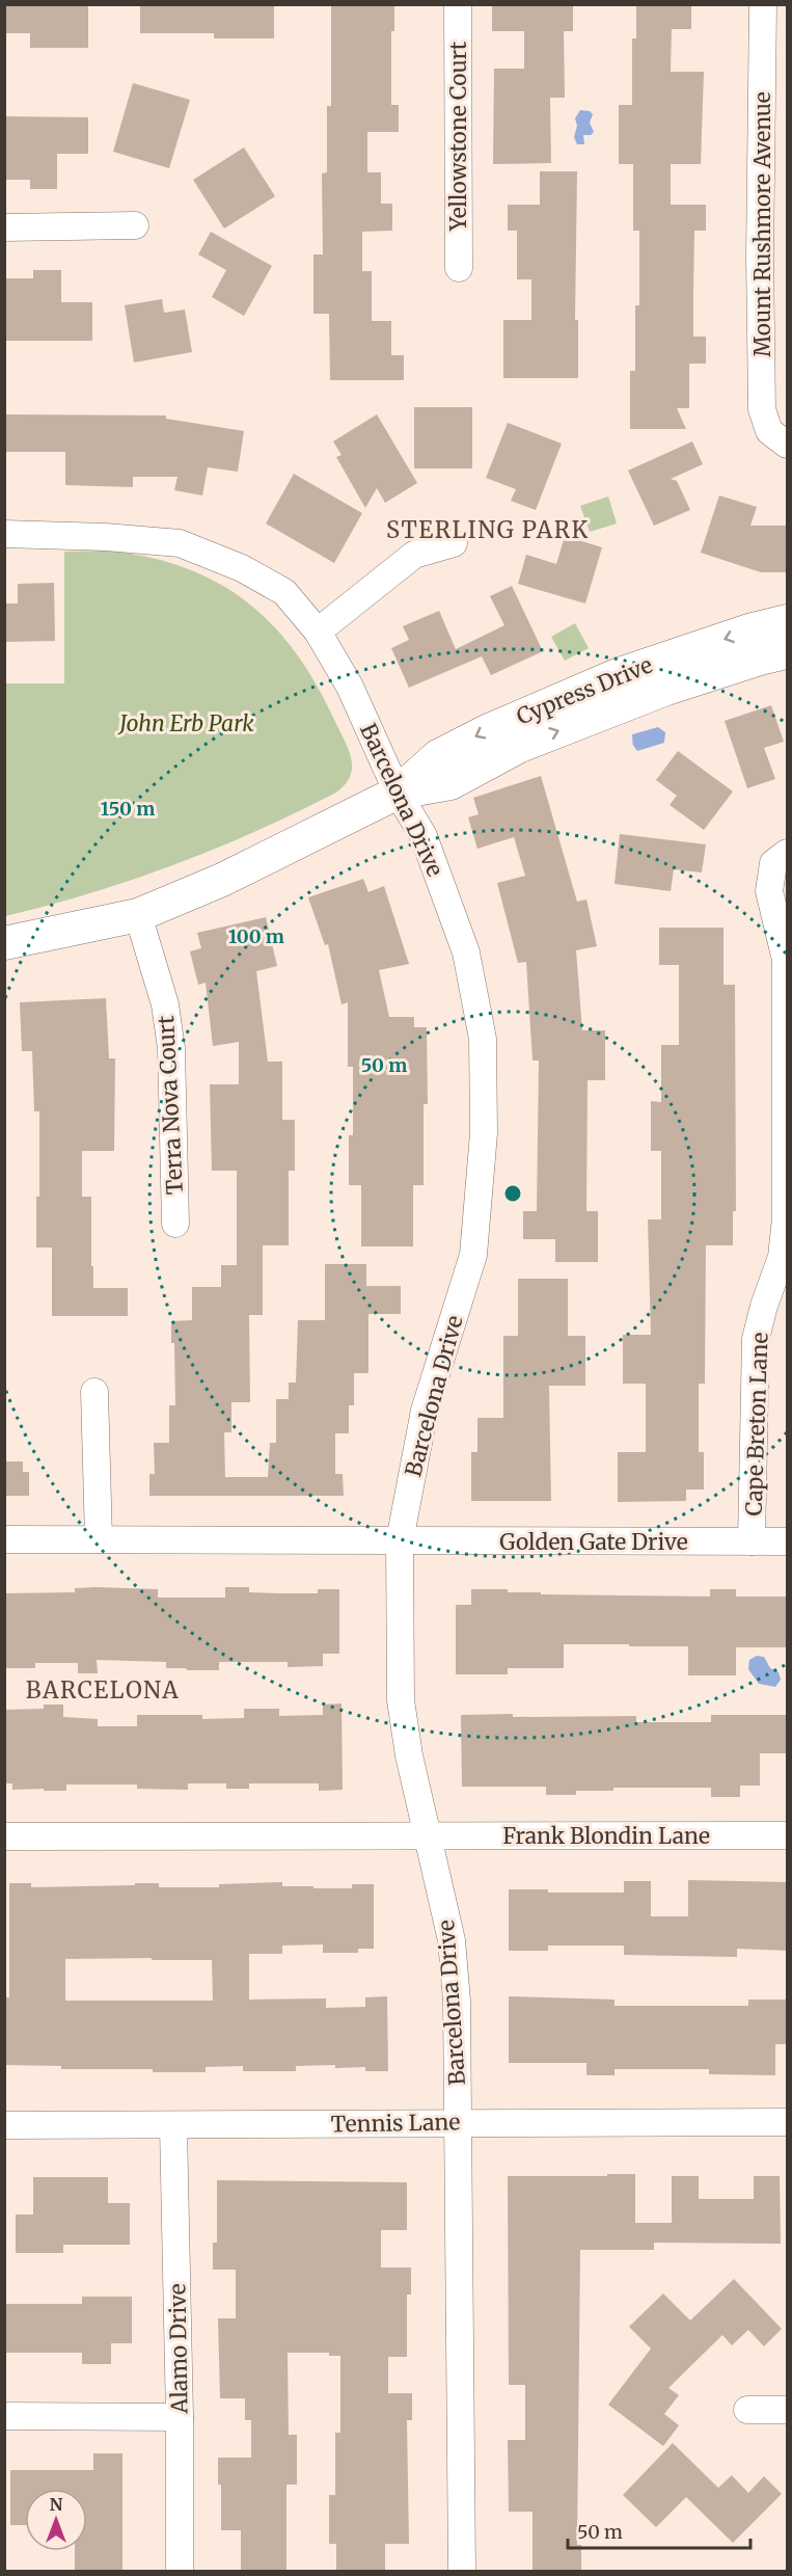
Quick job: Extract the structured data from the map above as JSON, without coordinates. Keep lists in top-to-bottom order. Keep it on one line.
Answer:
{"streets":{"street":["Yellowstone Court","Mount Rushmore Avenue","Cypress Drive","Barcelona Drive","Terra Nova Court","Cape Breton Lane","Golden Gate Drive","Frank Blondin Lane","Tennis Lane","Alamo Drive"]},"crossings":[["Cypress Drive","Barcelona Drive"],["Cypress Drive","Terra Nova Court"],["Barcelona Drive","Golden Gate Drive"],["Barcelona Drive","Frank Blondin Lane"],["Barcelona Drive","Tennis Lane"],["Cape Breton Lane","Golden Gate Drive"],["Tennis Lane","Alamo Drive"]],"districts":["STERLING PARK","BARCELONA"],"parks":["John Erb Park"],"scale_bar":"50 m","north":"top","rings":["150 m","100 m","50 m"]}
